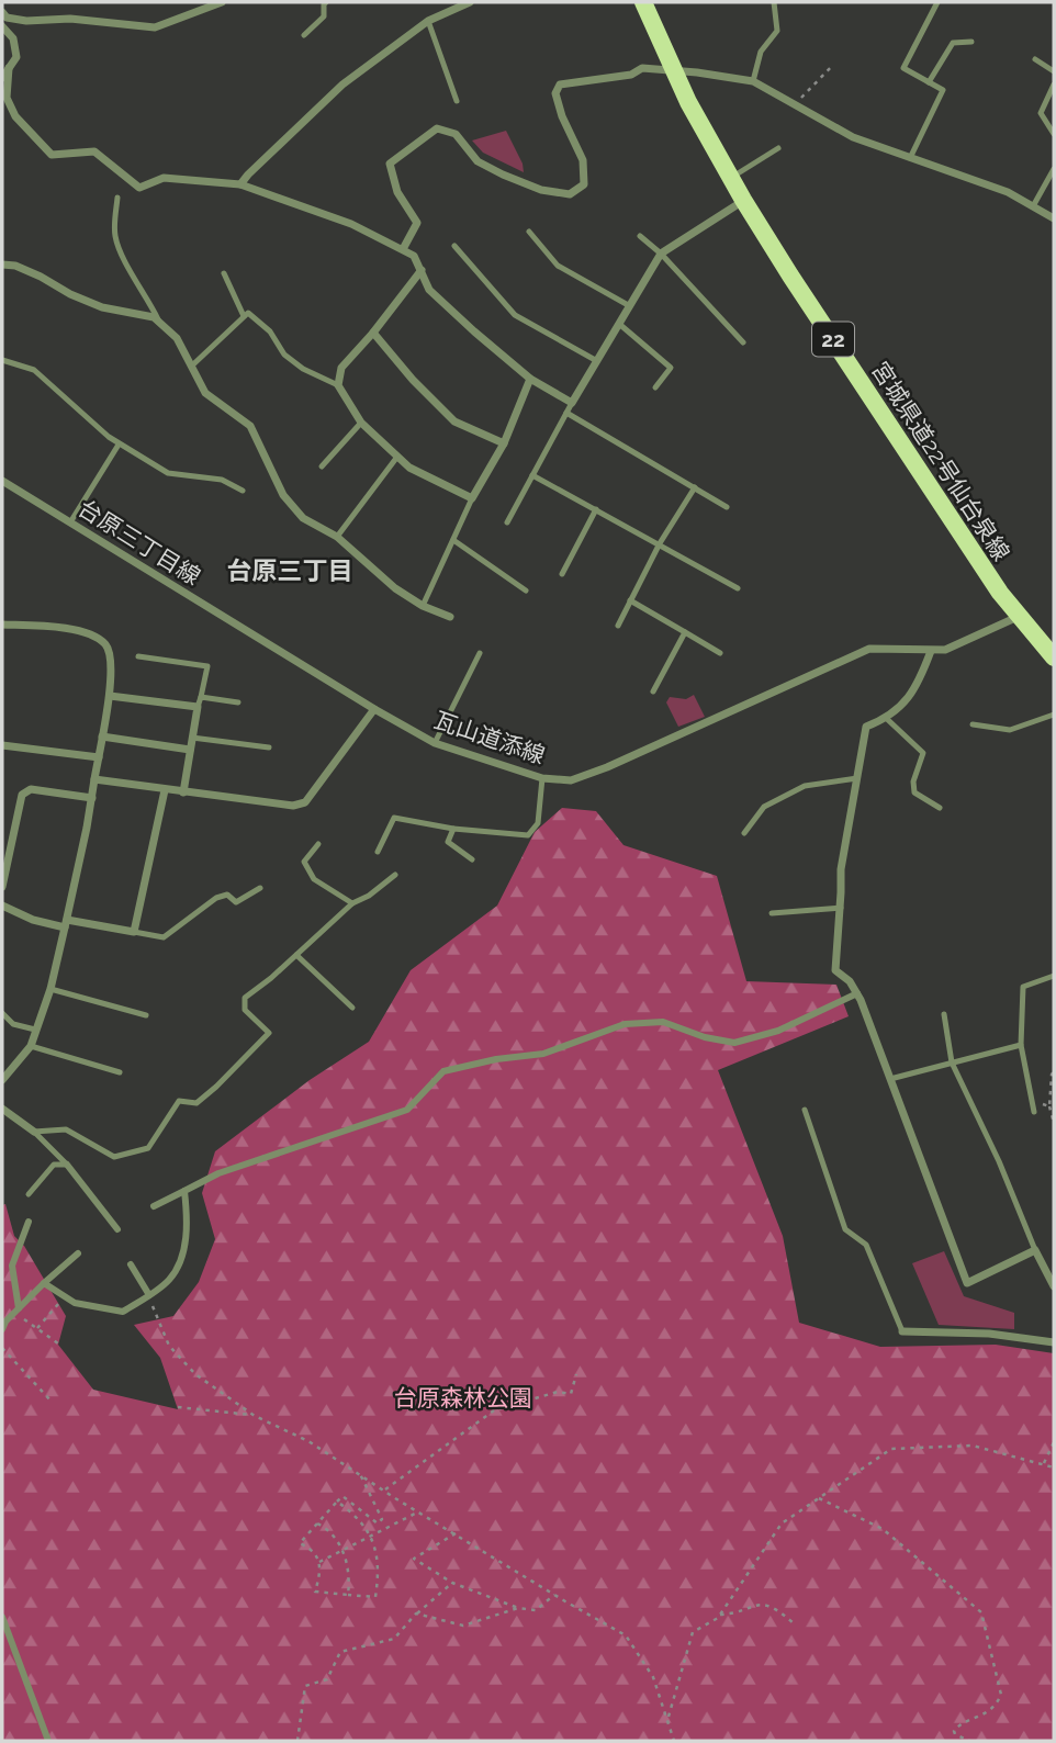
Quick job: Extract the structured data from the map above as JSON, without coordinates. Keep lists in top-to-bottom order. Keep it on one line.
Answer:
{"streets":{"main road":["22","宮城県道22号仙台泉線"],"street":["台原三丁目線","瓦山道添線"]},"crossings":[["宮城県道22号仙台泉線","瓦山道添線"],["台原三丁目線","瓦山道添線"]],"districts":["台原三丁目"],"parks":["台原森林公園"]}
